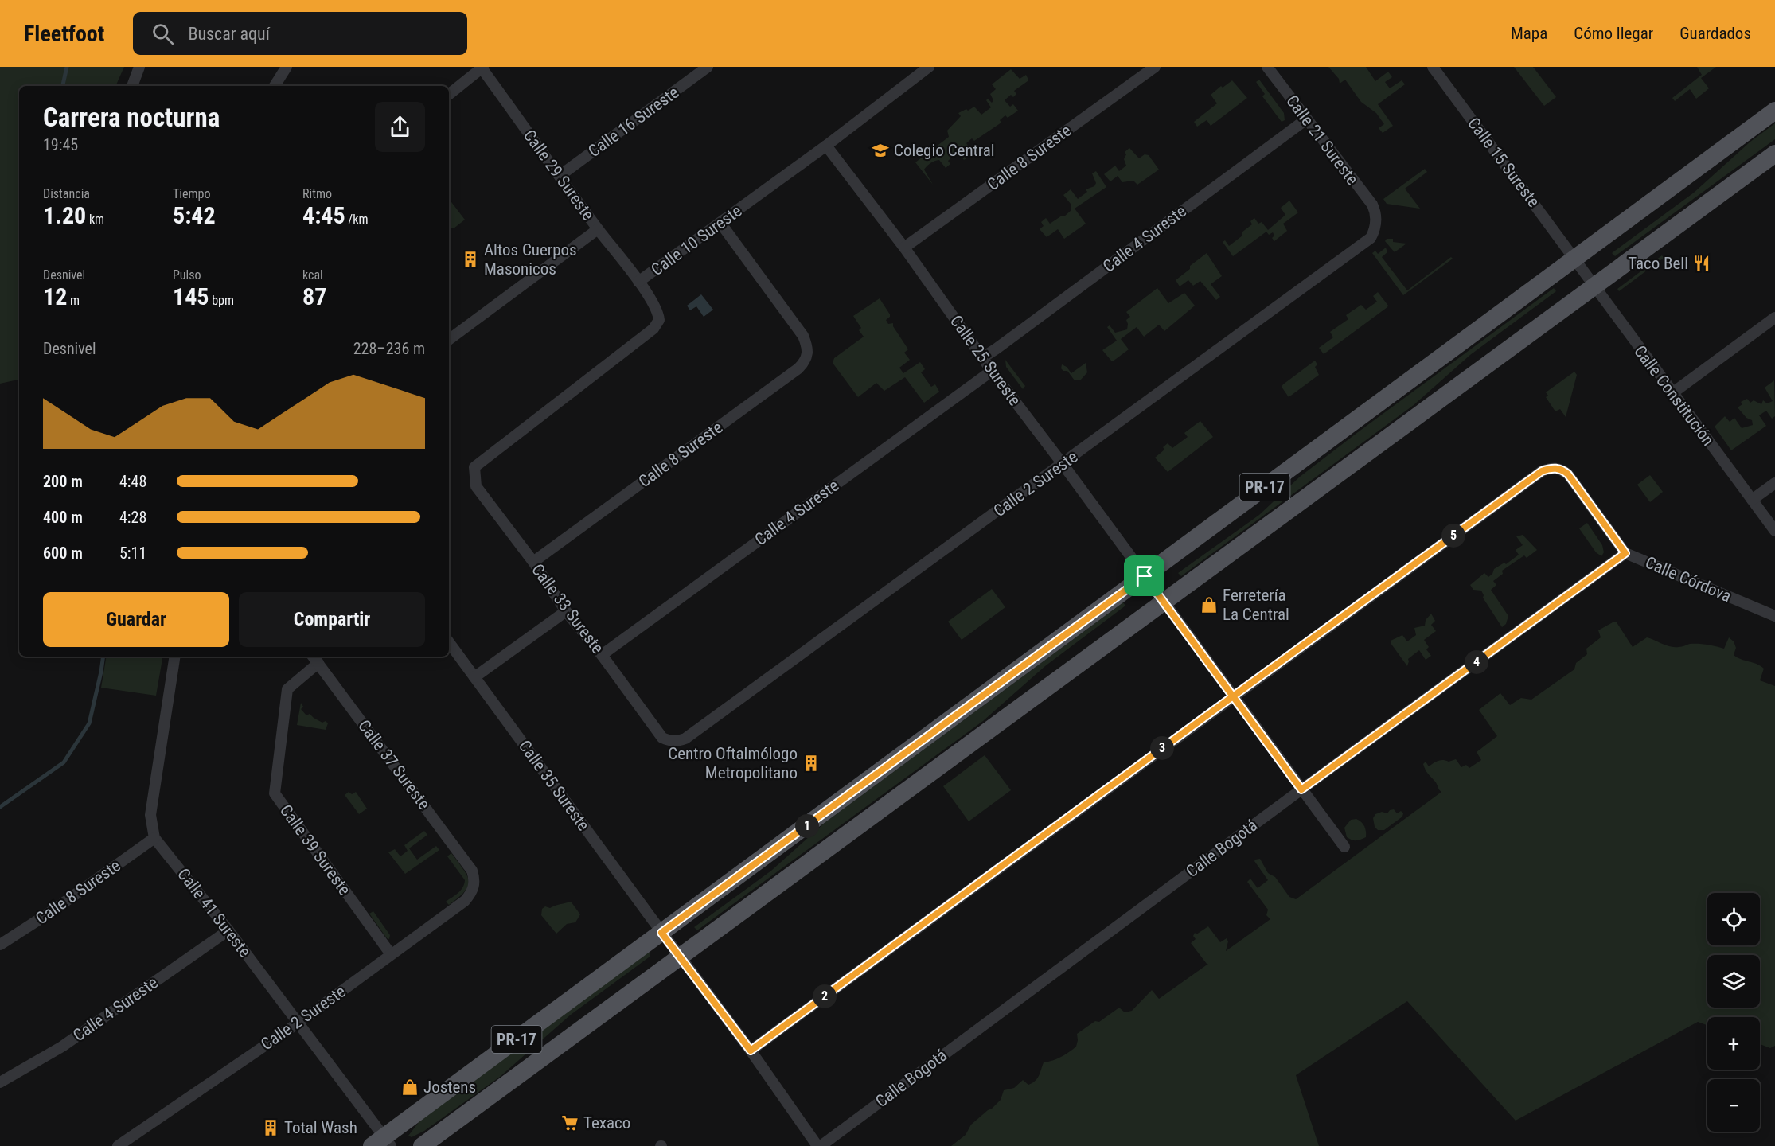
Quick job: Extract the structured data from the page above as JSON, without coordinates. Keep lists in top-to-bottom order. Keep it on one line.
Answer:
{"streets":{"main road":["PR-17"],"street":["Calle 16 Sureste","Calle 21 Sureste","Calle 8 Sureste","Calle 15 Sureste","Calle 29 Sureste","Calle 4 Sureste","Calle 10 Sureste","Calle 25 Sureste","Calle Constitución","Calle 2 Sureste","Calle Córdova","Calle 33 Sureste","Calle 37 Sureste","Calle 35 Sureste","Calle Bogotá","Calle 39 Sureste","Calle 41 Sureste"]},"crossings":[["Calle 16 Sureste","Calle 29 Sureste"],["Calle 21 Sureste","Calle 4 Sureste"],["Calle 21 Sureste","Calle 2 Sureste"],["Calle 8 Sureste","Calle 10 Sureste"],["Calle 8 Sureste","Calle 25 Sureste"],["Calle 8 Sureste","Calle 33 Sureste"],["Calle 8 Sureste","Calle 41 Sureste"],["Calle 15 Sureste","Calle Constitución"],["Calle 15 Sureste","PR-17"],["Calle 29 Sureste","Calle 10 Sureste"],["Calle 4 Sureste","Calle 25 Sureste"],["Calle 4 Sureste","Calle 33 Sureste"],["Calle 4 Sureste","Calle 41 Sureste"],["Calle 10 Sureste","Calle 25 Sureste"],["Calle 10 Sureste","Calle 33 Sureste"],["Calle 25 Sureste","Calle 2 Sureste"],["Calle 25 Sureste","PR-17"],["Calle 25 Sureste","Calle Córdova"],["Calle 25 Sureste","Calle Bogotá"],["Calle Constitución","PR-17"],["Calle 2 Sureste","Calle 33 Sureste"],["Calle 2 Sureste","Calle 37 Sureste"],["Calle 2 Sureste","Calle 39 Sureste"],["Calle 2 Sureste","Calle 41 Sureste"],["PR-17","Calle 35 Sureste"],["PR-17","Calle 41 Sureste"],["Calle Córdova","Calle Bogotá"],["Calle 37 Sureste","Calle 39 Sureste"],["Calle 35 Sureste","Calle Bogotá"]],"places":{"school or university":["Colegio Central"],"building":["Altos Cuerpos Masonicos","Centro Oftalmólogo Metropolitano","Total Wash"],"restaurant":["Taco Bell"],"shop":["Ferretería La Central","Jostens"],"supermarket":["Texaco"]},"page":{"header":"Fleetfoot","search":"Buscar aquí","nav":["Mapa","Cómo llegar","Guardados"],"heading":["Carrera nocturna","19:45"],"stats":[["Distancia","1.20 km"],["Tiempo","5:42"],["Ritmo","4:45 /km"],["Desnivel","12 m"],["Pulso","145 bpm"],["kcal","87"]],"chart":["Desnivel","228–236 m"],"list":[{"name":"200 m","note":"4:48"},{"name":"400 m","note":"4:28"},{"name":"600 m","note":"5:11"}],"pins":["5","4","3","1","2"],"buttons":["Guardar","Compartir"],"map_buttons":["+","−"]}}
